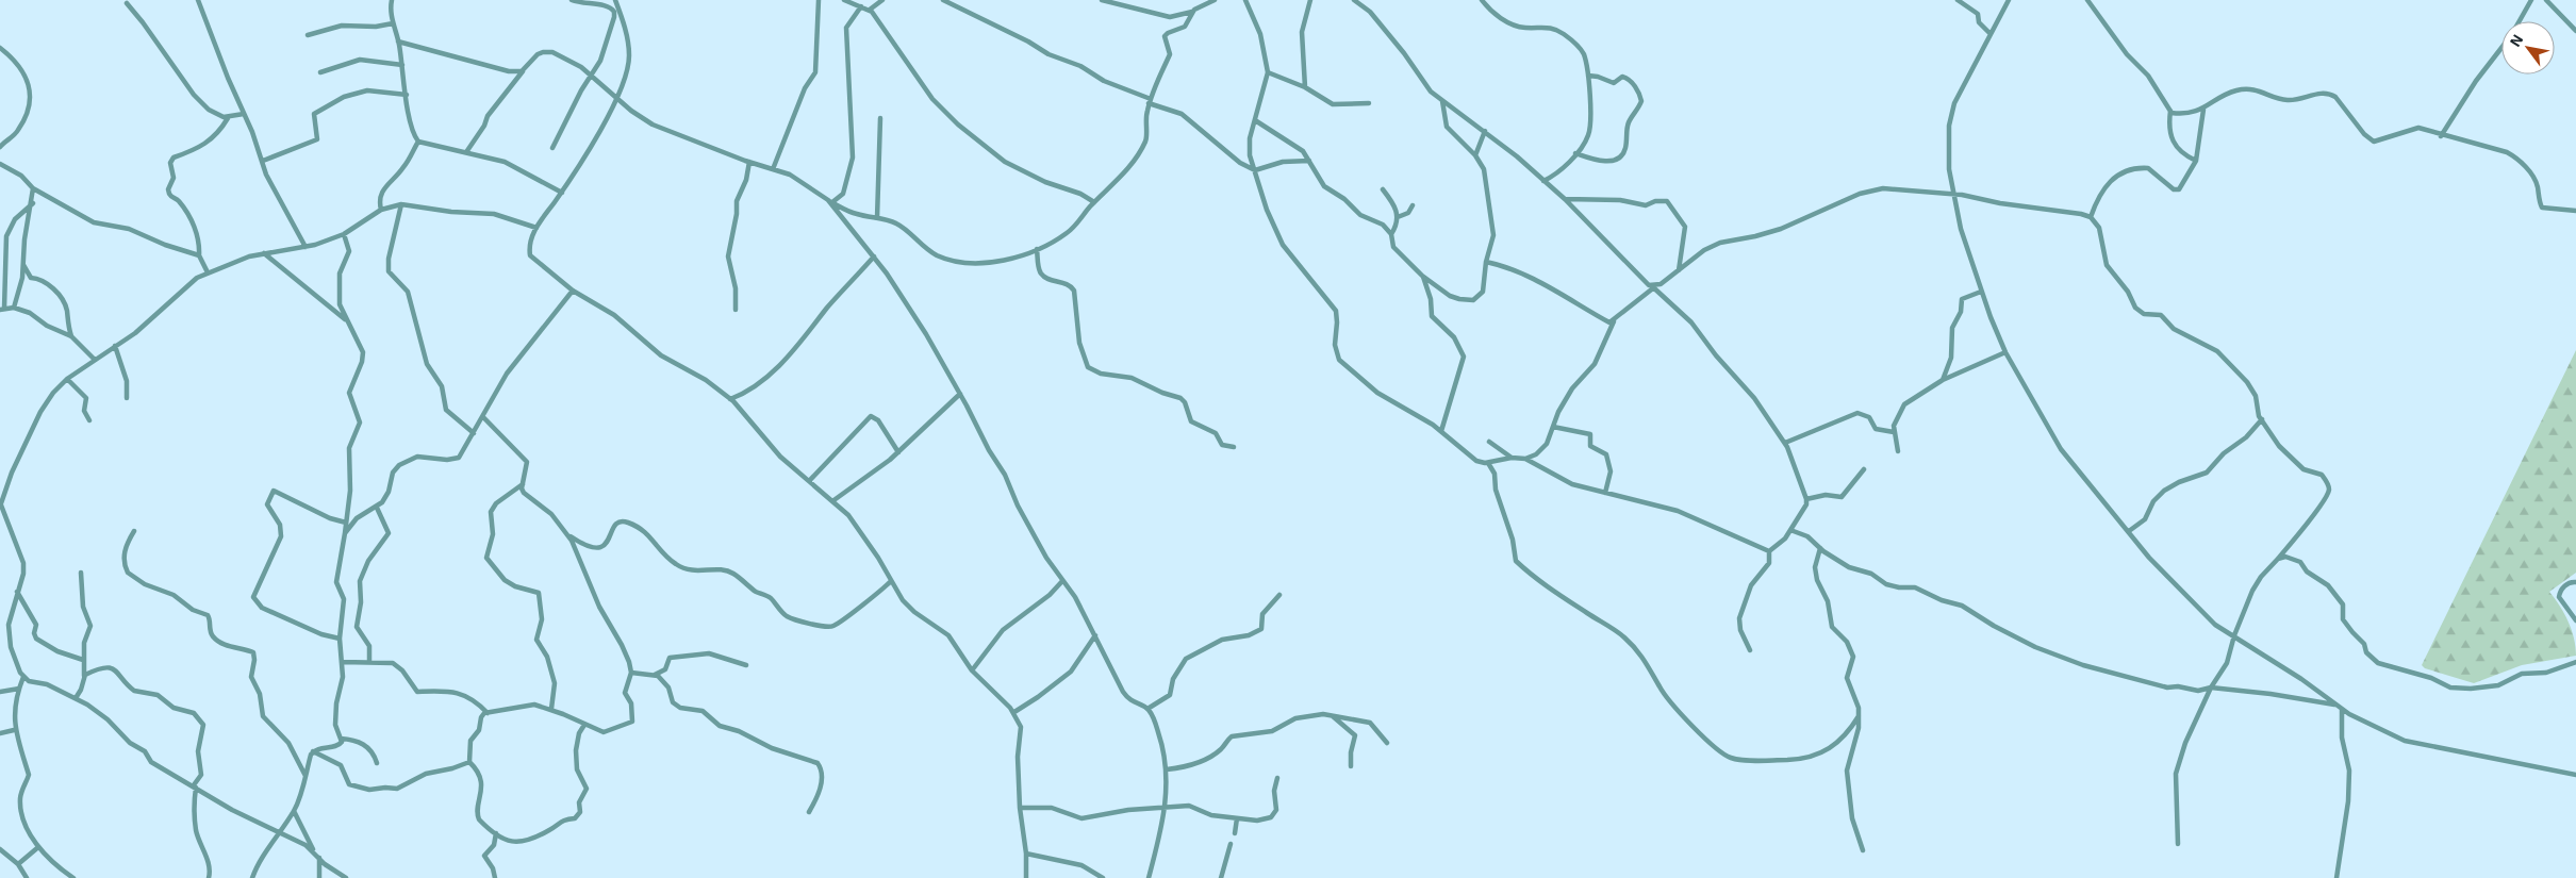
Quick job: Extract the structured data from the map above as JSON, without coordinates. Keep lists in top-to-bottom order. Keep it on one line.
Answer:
{"north":"top left"}
